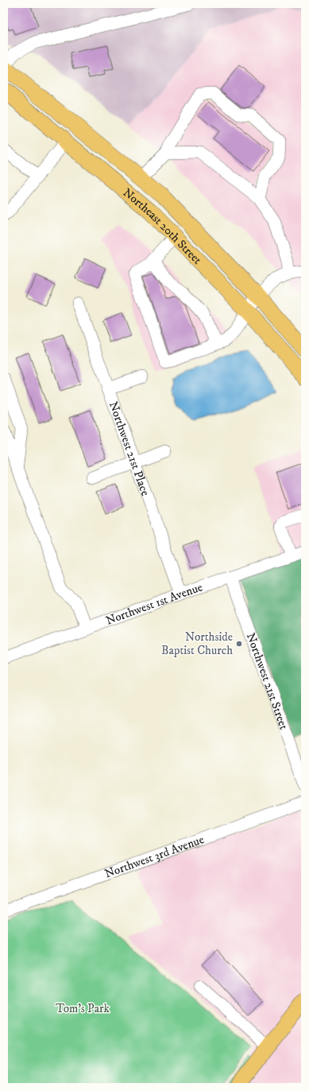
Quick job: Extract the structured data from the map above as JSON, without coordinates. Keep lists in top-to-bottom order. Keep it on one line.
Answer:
{"streets":{"main road":["Northeast 20th Street"],"street":["Northwest 21st Place","Northwest 1st Avenue","Northwest 21st Street","Northwest 3rd Avenue"]},"crossings":[["Northwest 21st Place","Northwest 1st Avenue"],["Northwest 1st Avenue","Northwest 21st Street"]],"parks":["Tom's Park"],"places":["Northside Baptist Church"]}
